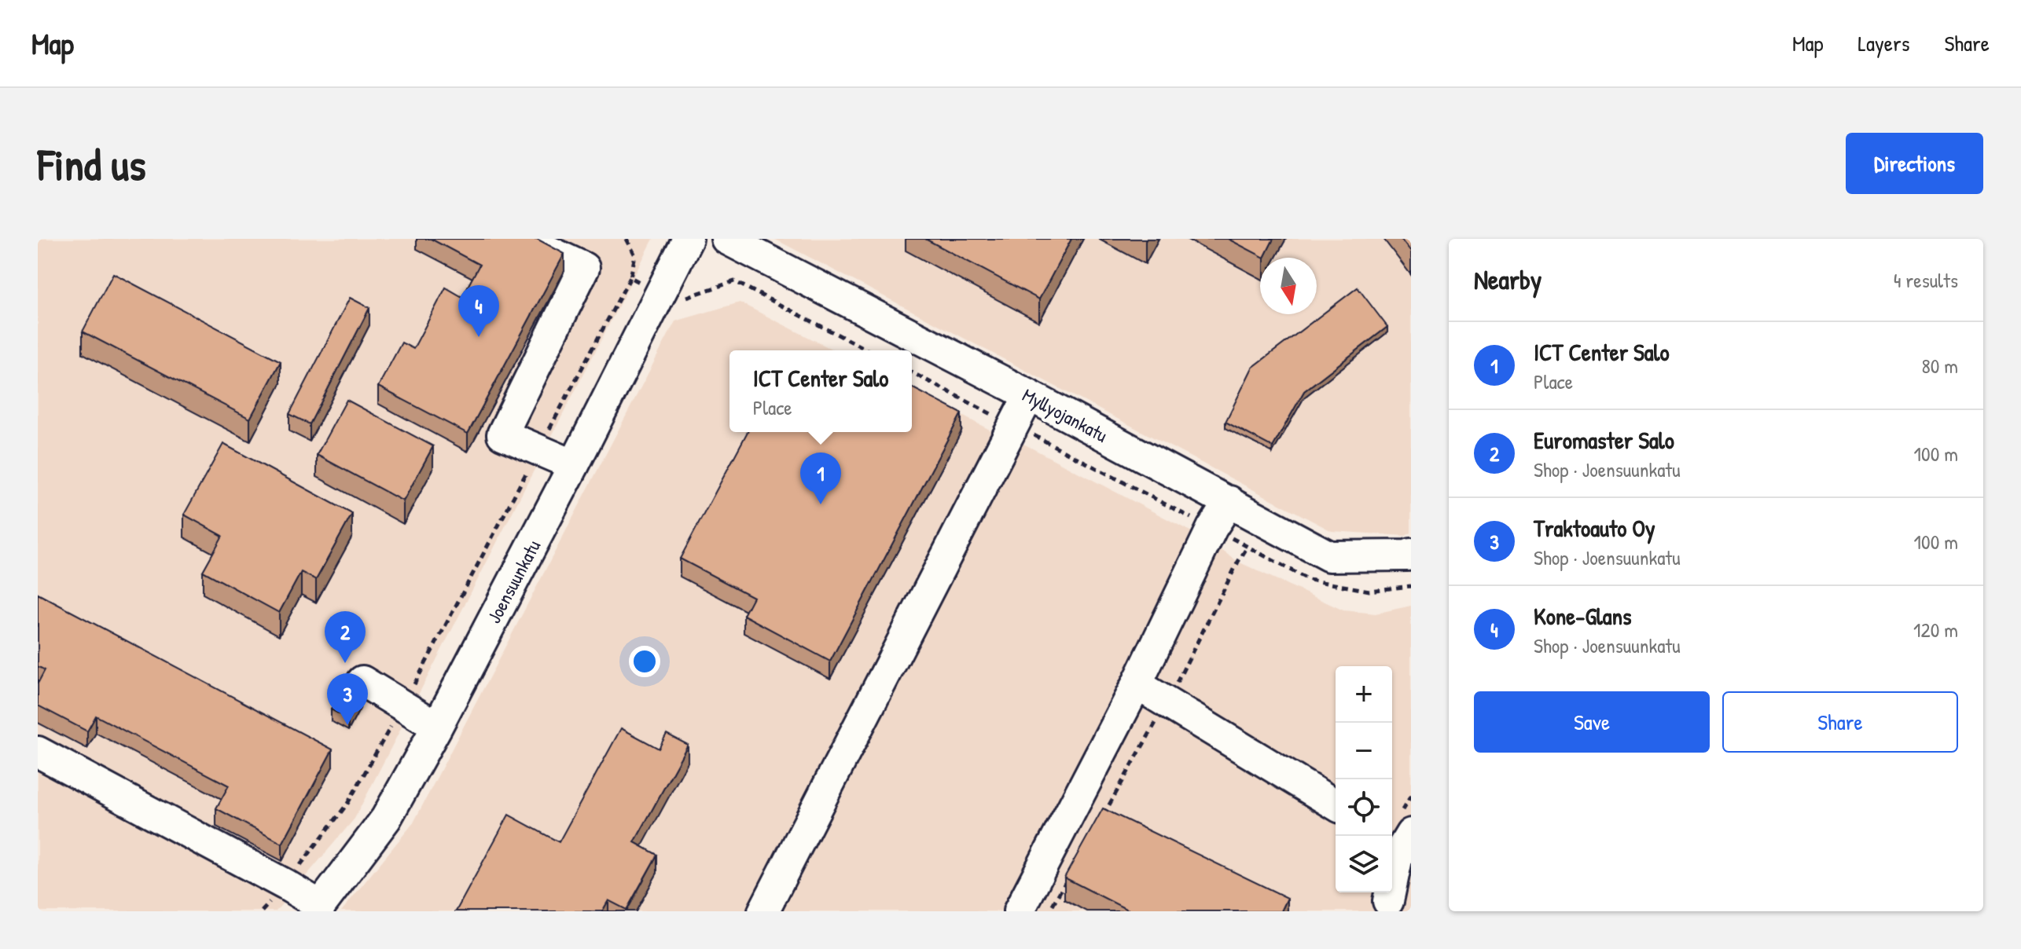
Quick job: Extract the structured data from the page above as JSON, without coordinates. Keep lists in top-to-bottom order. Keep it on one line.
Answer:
{"streets":{"street":["Myllyojankatu","Joensuunkatu"]},"north":"bottom","page":{"header":"Map","nav":["Map","Layers","Share"],"buttons":["Directions",["Save","Share"]],"title":"Find us","heading":["Nearby","4 results"],"pins":["4","1","2","3"],"list":[{"mark":"1","name":"ICT Center Salo","note":"Place","value":"80 m"},{"mark":"2","name":"Euromaster Salo","note":"Shop · Joensuunkatu","value":"100 m"},{"mark":"3","name":"Traktoauto Oy","note":"Shop · Joensuunkatu","value":"100 m"},{"mark":"4","name":"Kone-Glans","note":"Shop · Joensuunkatu","value":"120 m"}],"popup":["ICT Center Salo","Place"],"map_buttons":["+","−"]}}
